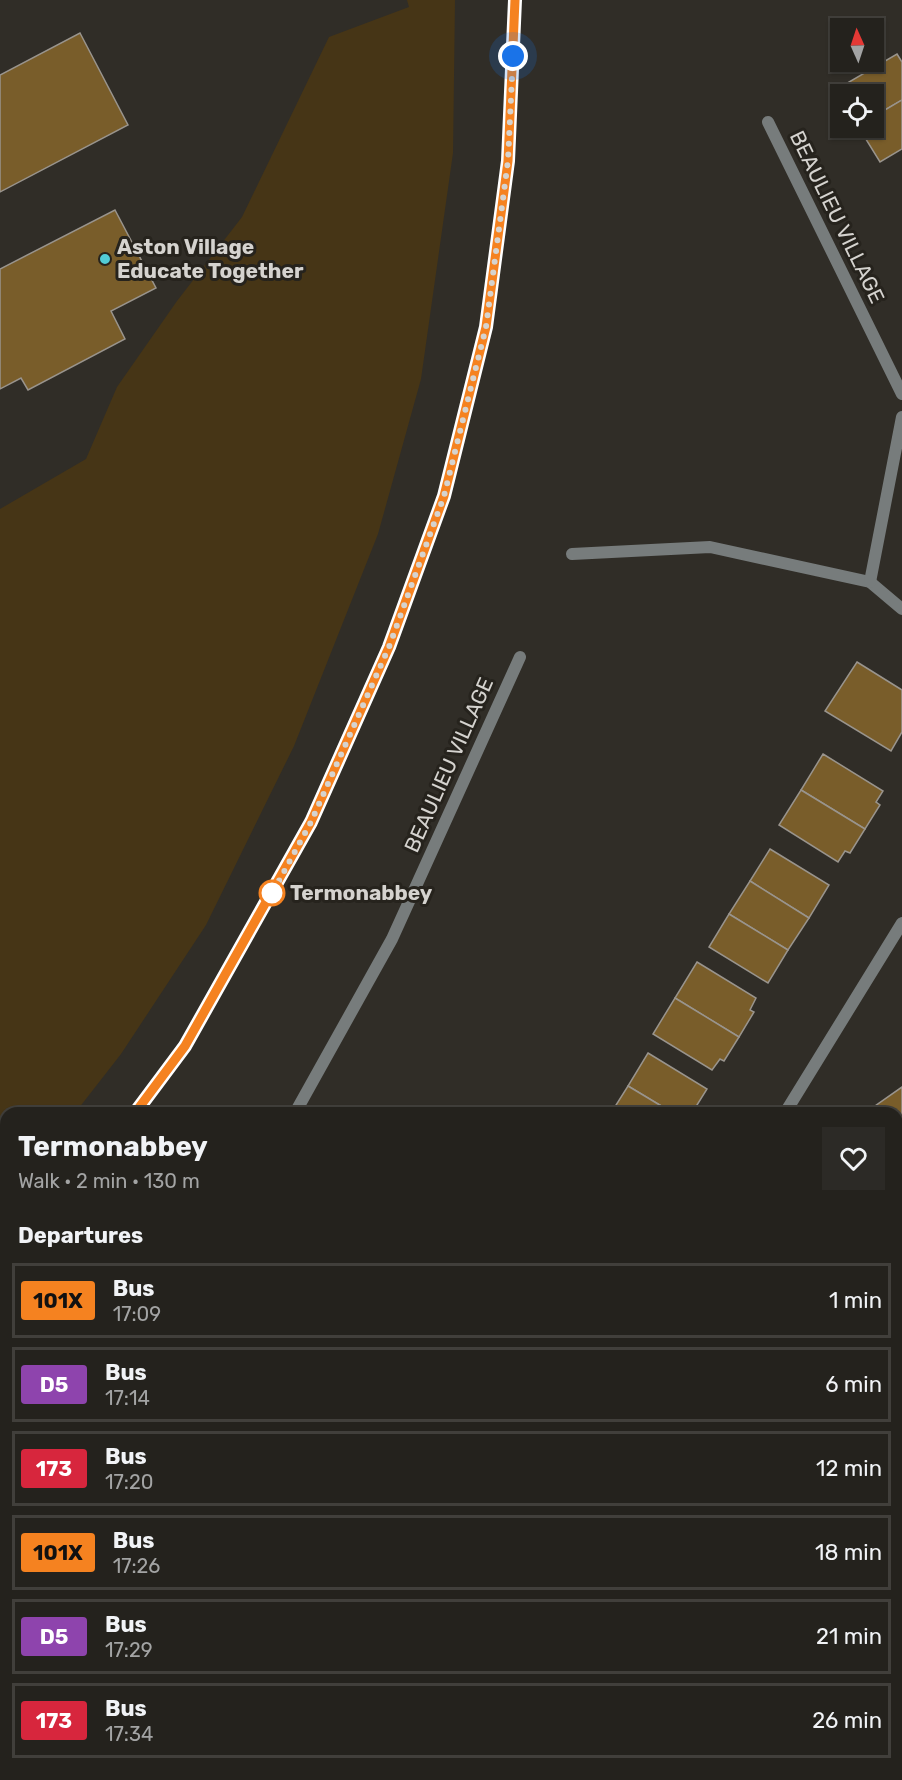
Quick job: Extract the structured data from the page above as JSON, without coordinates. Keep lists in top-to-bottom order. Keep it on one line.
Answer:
{"streets":{"street":["BEAULIEU VILLAGE"]},"places":["Aston Village Educate Together","Termonabbey"],"lines":["bus line 101X"],"north":"top","page":{"heading":[["Termonabbey","Walk · 2 min · 130 m"],"Departures"],"list":[{"mark":"101X","name":"Bus","note":"17:09","value":"1 min"},{"mark":"D5","name":"Bus","note":"17:14","value":"6 min"},{"mark":"173","name":"Bus","note":"17:20","value":"12 min"},{"mark":"101X","name":"Bus","note":"17:26","value":"18 min"},{"mark":"D5","name":"Bus","note":"17:29","value":"21 min"},{"mark":"173","name":"Bus","note":"17:34","value":"26 min"}]}}
